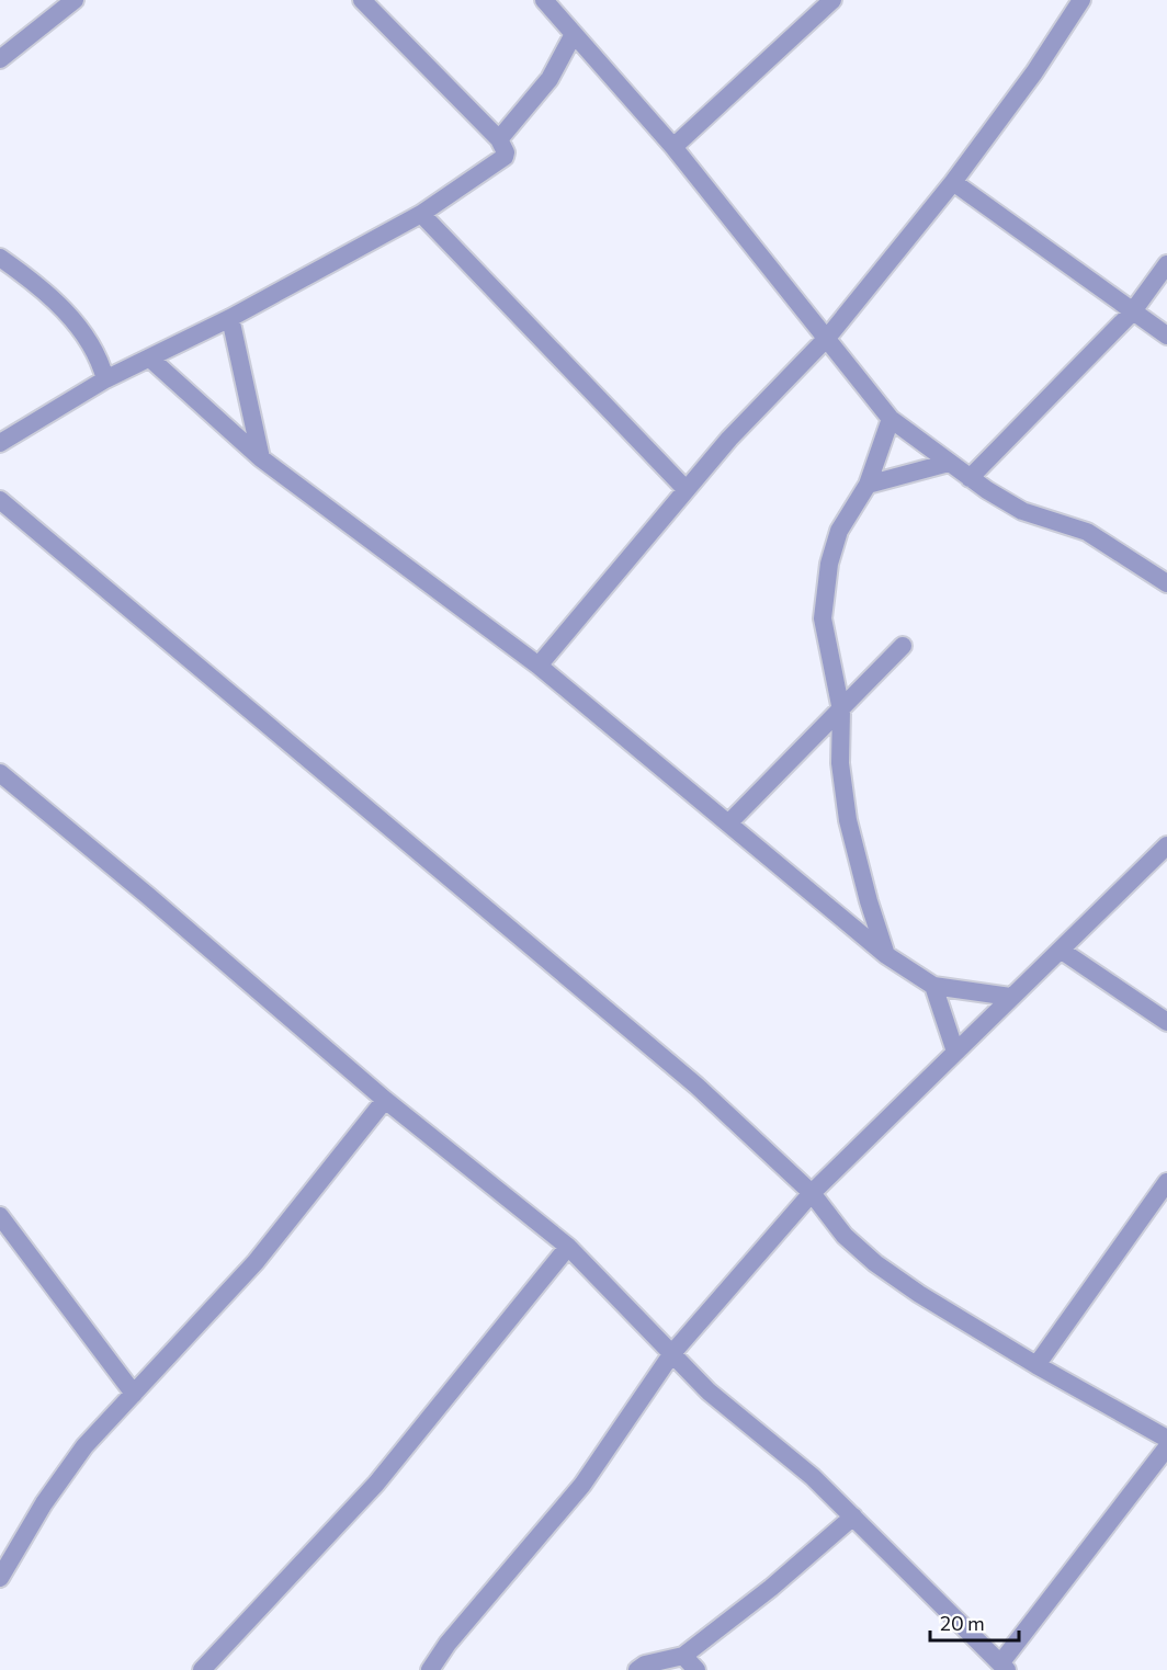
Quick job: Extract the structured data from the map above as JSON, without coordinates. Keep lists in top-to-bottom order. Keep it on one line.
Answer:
{"scale_bar":"20 m"}
